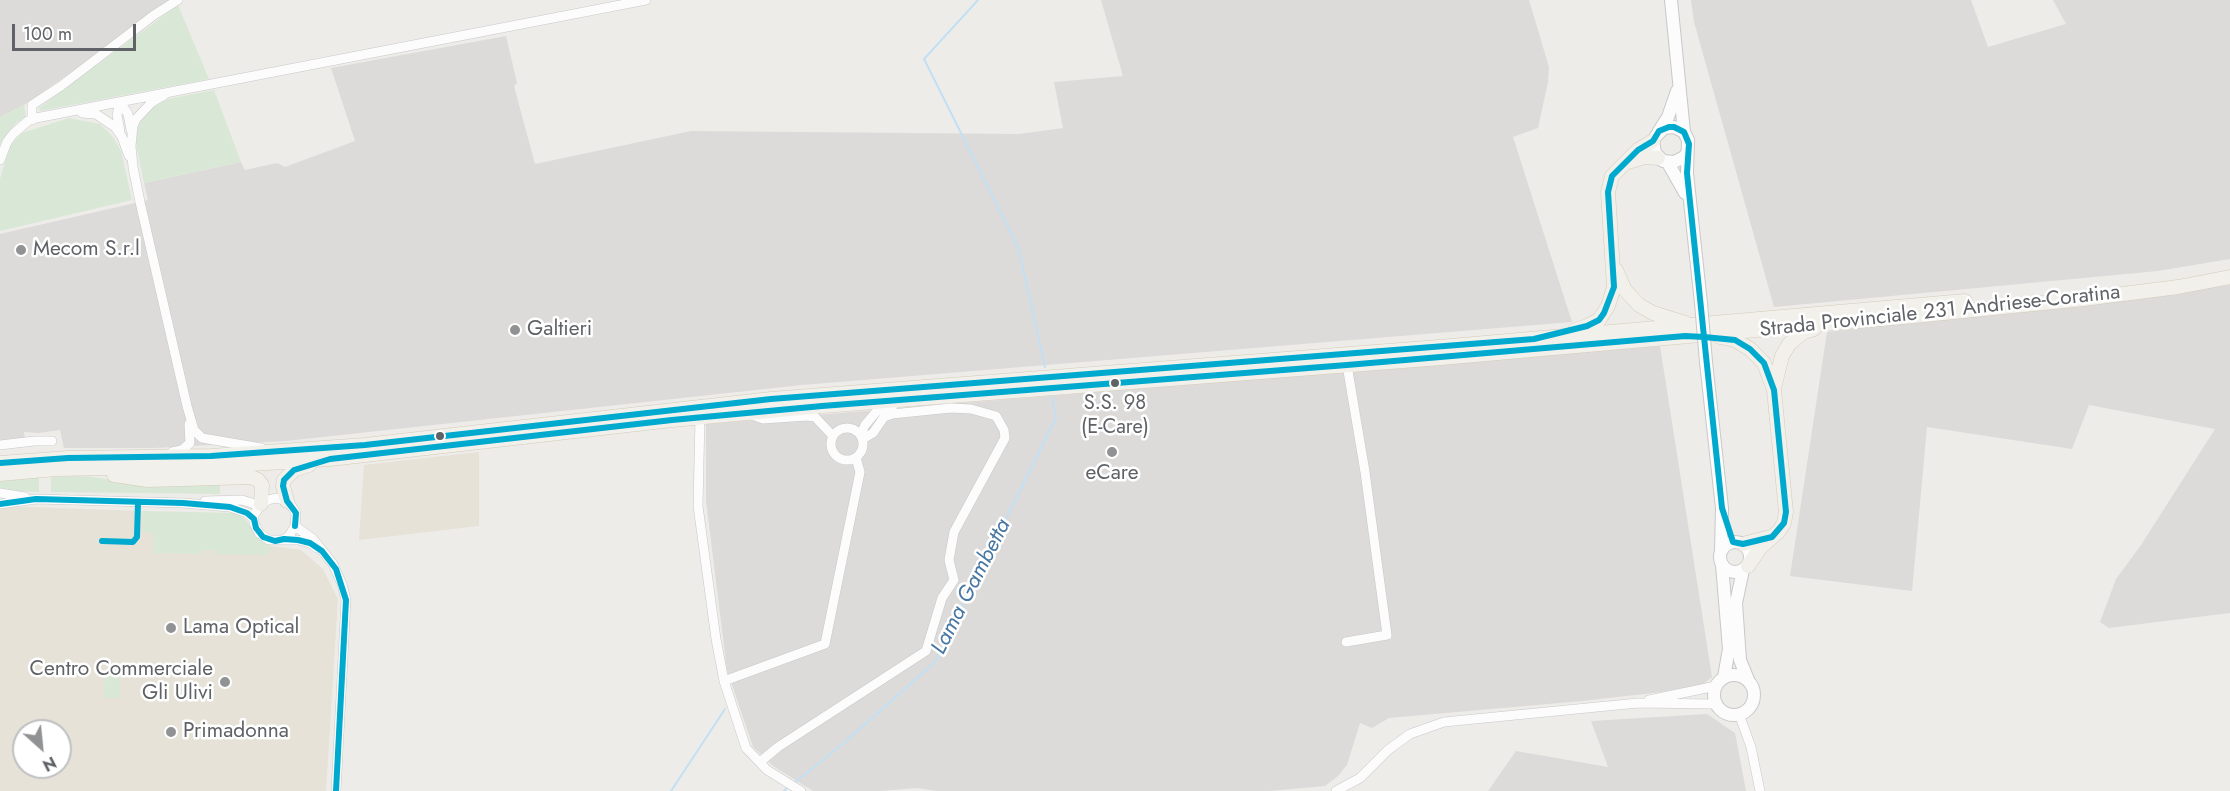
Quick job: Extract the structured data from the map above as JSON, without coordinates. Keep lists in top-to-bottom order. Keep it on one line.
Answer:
{"streets":{"main road":["Strada Provinciale 231 Andriese-Coratina"]},"water":["Lama Gambetta"],"places":["Mecom S.r.l","Galtieri","S.S. 98 (E-Care)","eCare","Lama Optical","Centro Commerciale Gli Ulivi","Primadonna"],"scale_bar":"100 m","north":"bottom right"}
